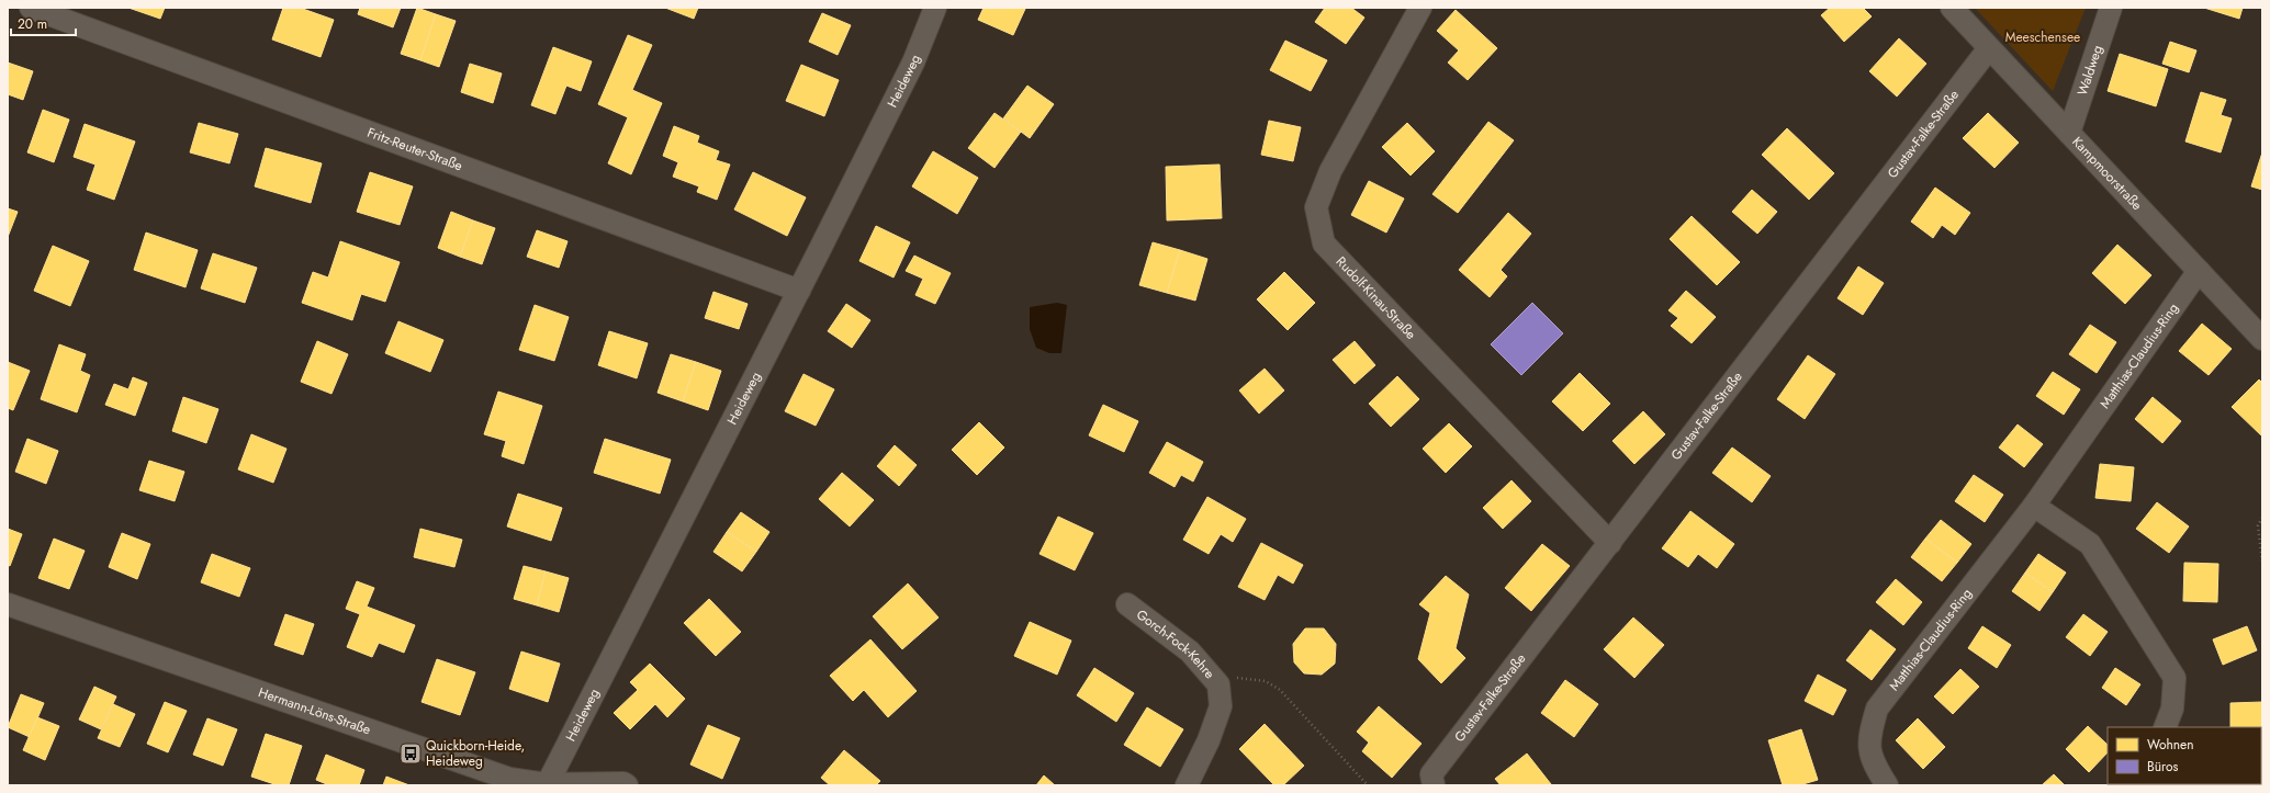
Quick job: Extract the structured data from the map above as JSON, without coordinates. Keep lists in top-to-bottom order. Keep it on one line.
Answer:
{"streets":{"street":["Waldweg","Heideweg","Gustav-Falke-Straße","Fritz-Reuter-Straße","Kampmoorstraße","Rudolf-Kinau-Straße","Matthias-Claudius-Ring","Gorch-Fock-Kehre","Hermann-Löns-Straße"]},"crossings":[["Waldweg","Kampmoorstraße"],["Heideweg","Fritz-Reuter-Straße"],["Heideweg","Hermann-Löns-Straße"],["Gustav-Falke-Straße","Kampmoorstraße"],["Gustav-Falke-Straße","Rudolf-Kinau-Straße"],["Kampmoorstraße","Matthias-Claudius-Ring"]],"parks":["Meeschensee"],"places":{"bus stop":["Quickborn-Heide, Heideweg"]},"legend":["Wohnen","Büros"],"scale_bar":"20 m"}
